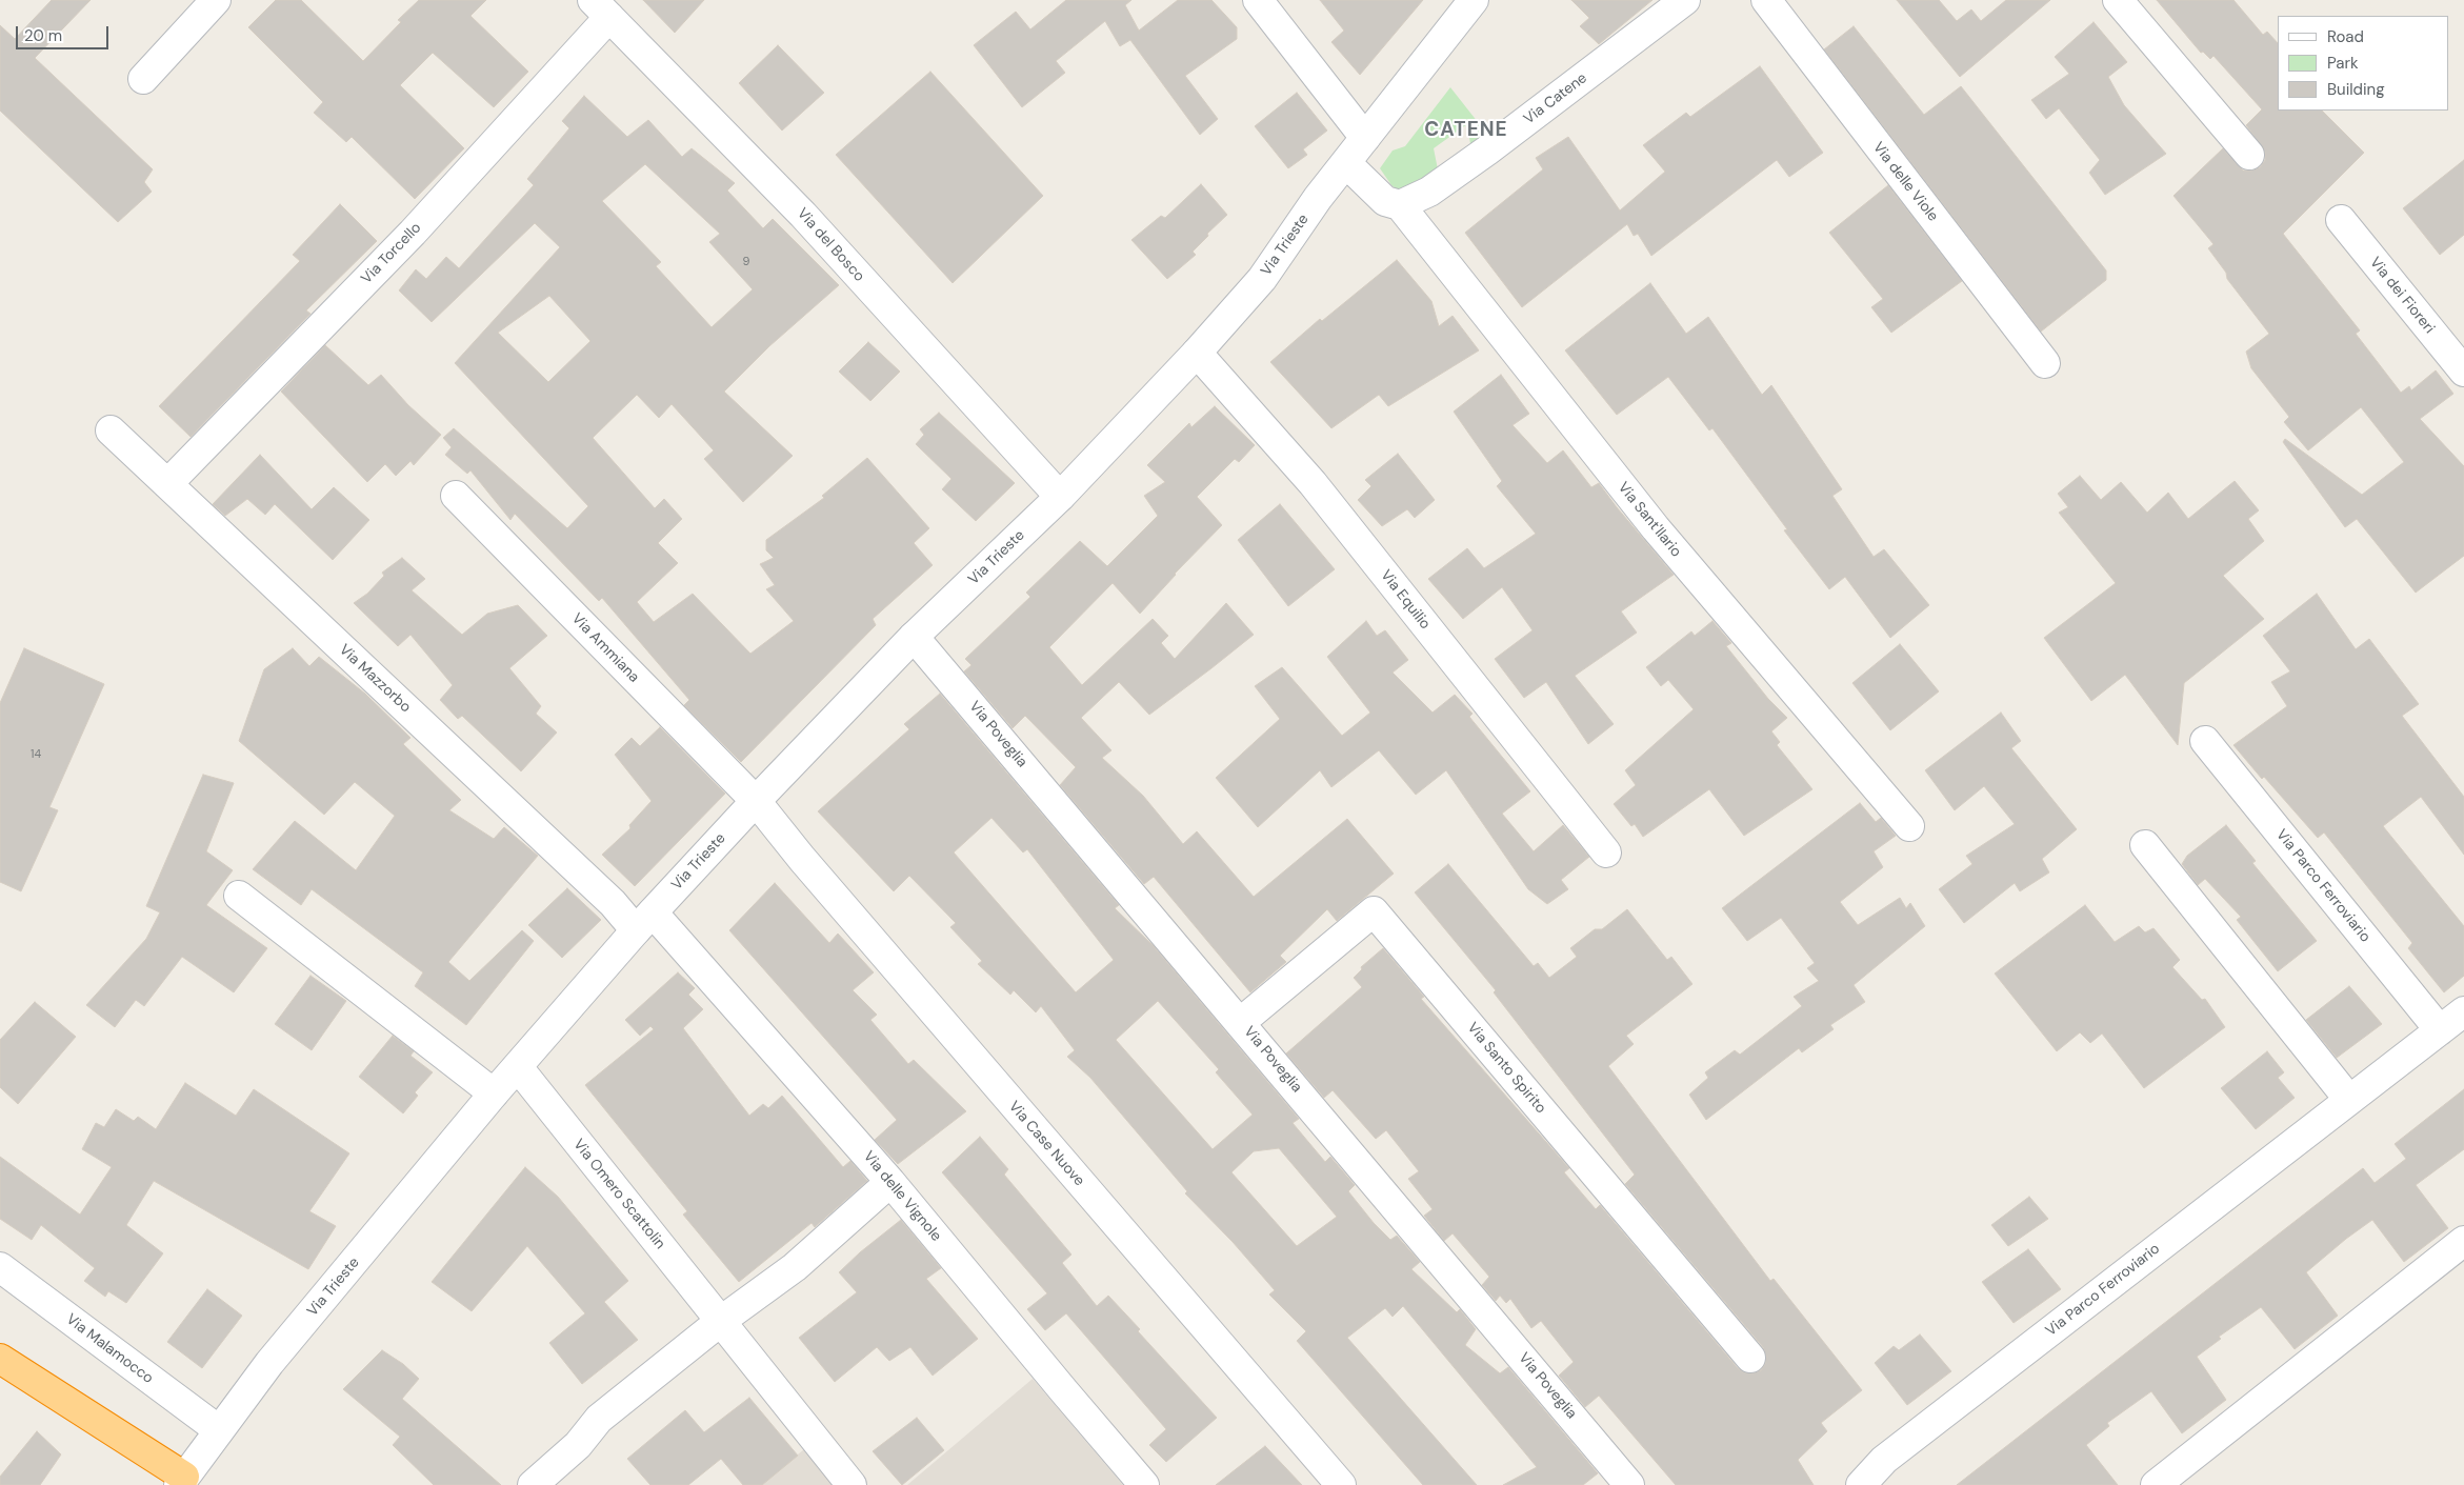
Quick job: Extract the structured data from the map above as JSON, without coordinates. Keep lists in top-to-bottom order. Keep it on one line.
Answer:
{"streets":{"street":["Via Catene","Via delle Viole","Via del Bosco","Via Trieste","Via Torcello","Via dei Fioreri","Via Sant'Ilario","Via Equilio","Via Ammiana","Via Mazzorbo","Via Poveglia","Via Parco Ferroviario","Via Santo Spirito","Via Case Nuove","Via Omero Scattolin","Via delle Vignole","Via Malamocco"]},"crossings":[["Via Catene","Via Sant'Ilario"],["Via del Bosco","Via Trieste"],["Via del Bosco","Via Torcello"],["Via Trieste","Via Equilio"],["Via Trieste","Via Ammiana"],["Via Trieste","Via Mazzorbo"],["Via Trieste","Via Poveglia"],["Via Trieste","Via Case Nuove"],["Via Trieste","Via Omero Scattolin"],["Via Trieste","Via delle Vignole"],["Via Trieste","Via Malamocco"],["Via Torcello","Via Mazzorbo"],["Via Ammiana","Via Case Nuove"],["Via Mazzorbo","Via delle Vignole"],["Via Poveglia","Via Santo Spirito"]],"districts":["CATENE"],"house_numbers":["9","14"],"legend":["Road","Park","Building"],"scale_bar":"20 m"}
